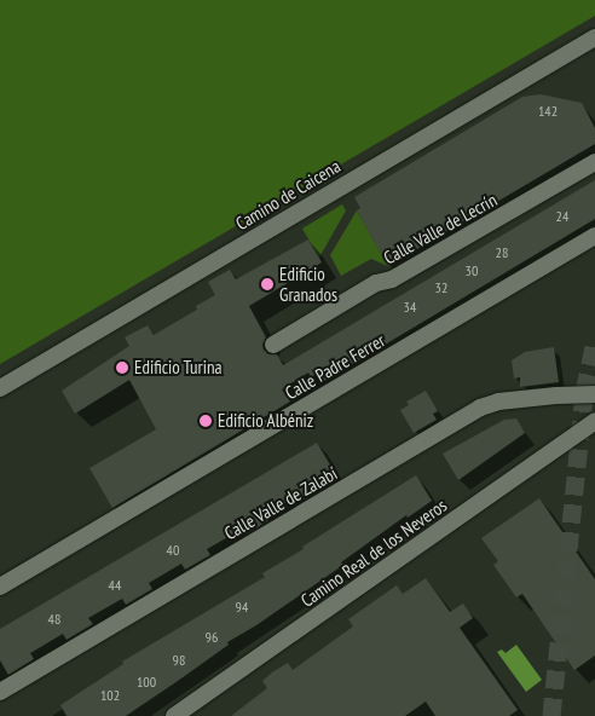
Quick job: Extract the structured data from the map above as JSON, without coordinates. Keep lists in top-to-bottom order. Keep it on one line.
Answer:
{"streets":{"street":["Camino de Caicena","Calle Valle de Lecrín","Calle Padre Ferrer","Calle Valle de Zalabí","Camino Real de los Neveros"]},"places":["Edificio Granados","Edificio Turina","Edificio Albéniz"],"house_numbers":["142","24","28","30","32","34","40","44","94","48","96","98","100","102"]}
